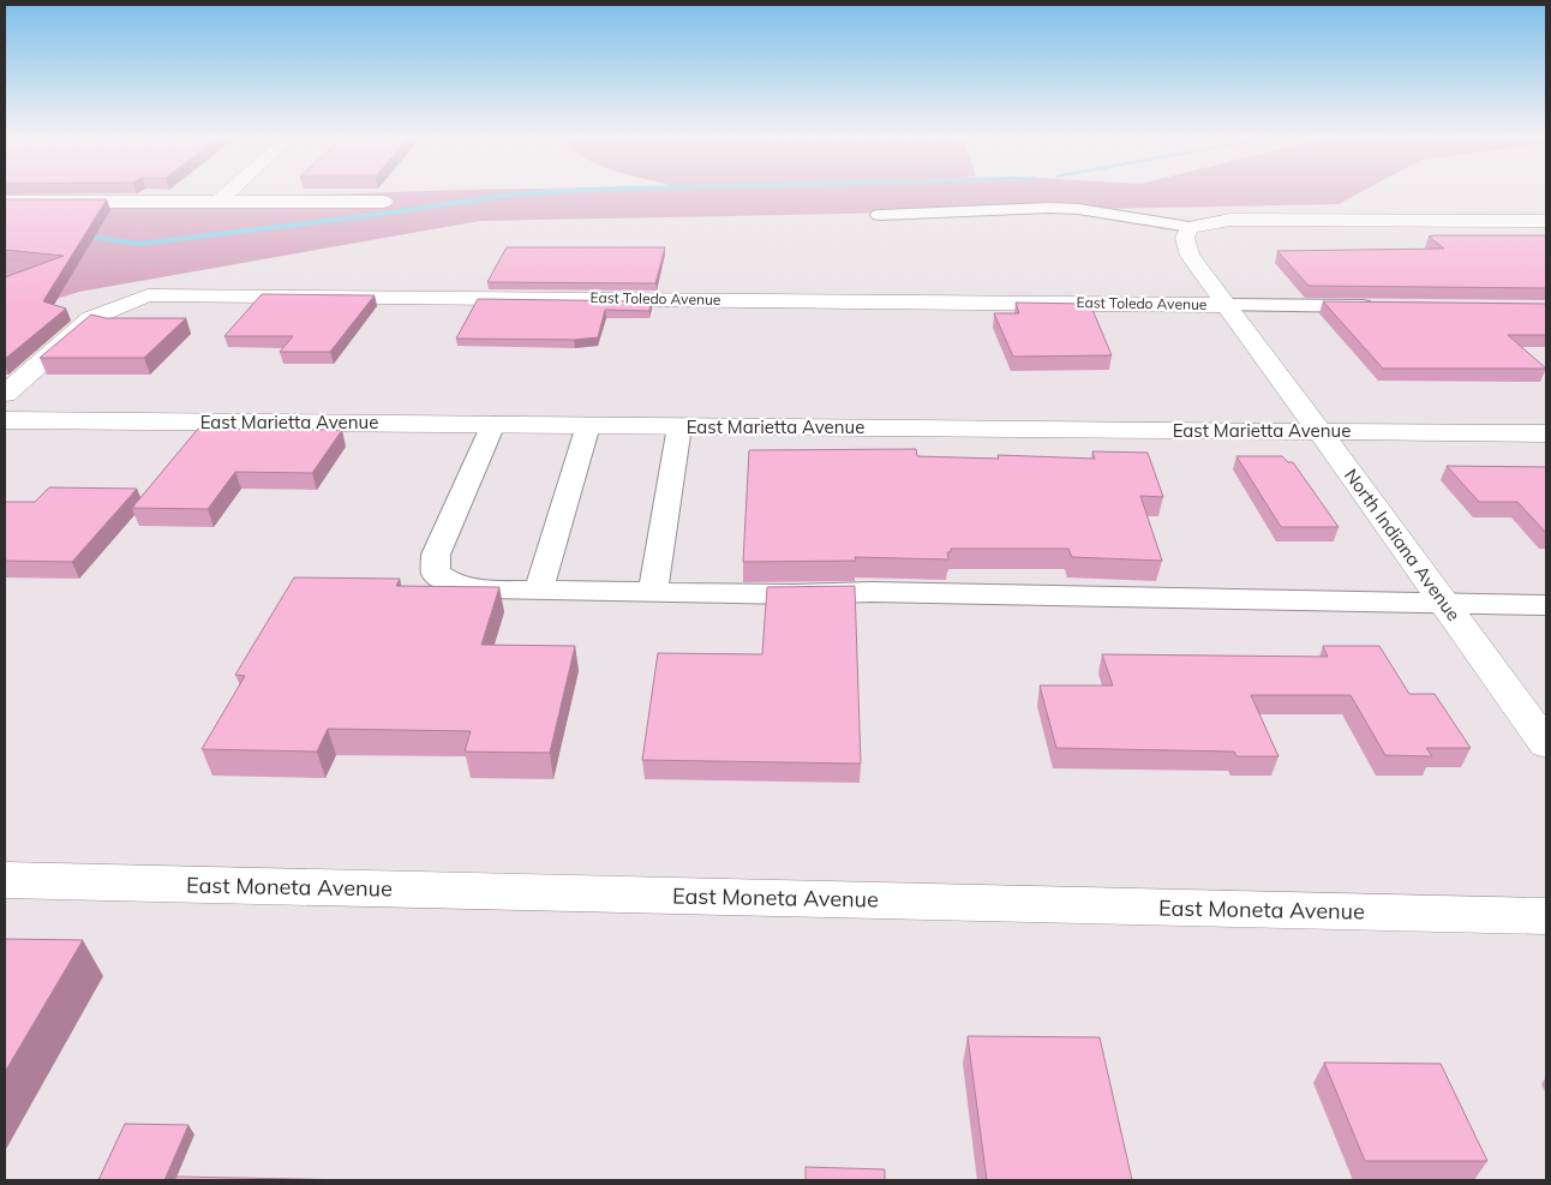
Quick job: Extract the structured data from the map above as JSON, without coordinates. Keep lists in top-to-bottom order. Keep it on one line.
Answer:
{"streets":{"street":["East Toledo Avenue","East Marietta Avenue","North Indiana Avenue","East Moneta Avenue"]},"crossings":[["East Toledo Avenue","North Indiana Avenue"],["East Marietta Avenue","North Indiana Avenue"]]}
